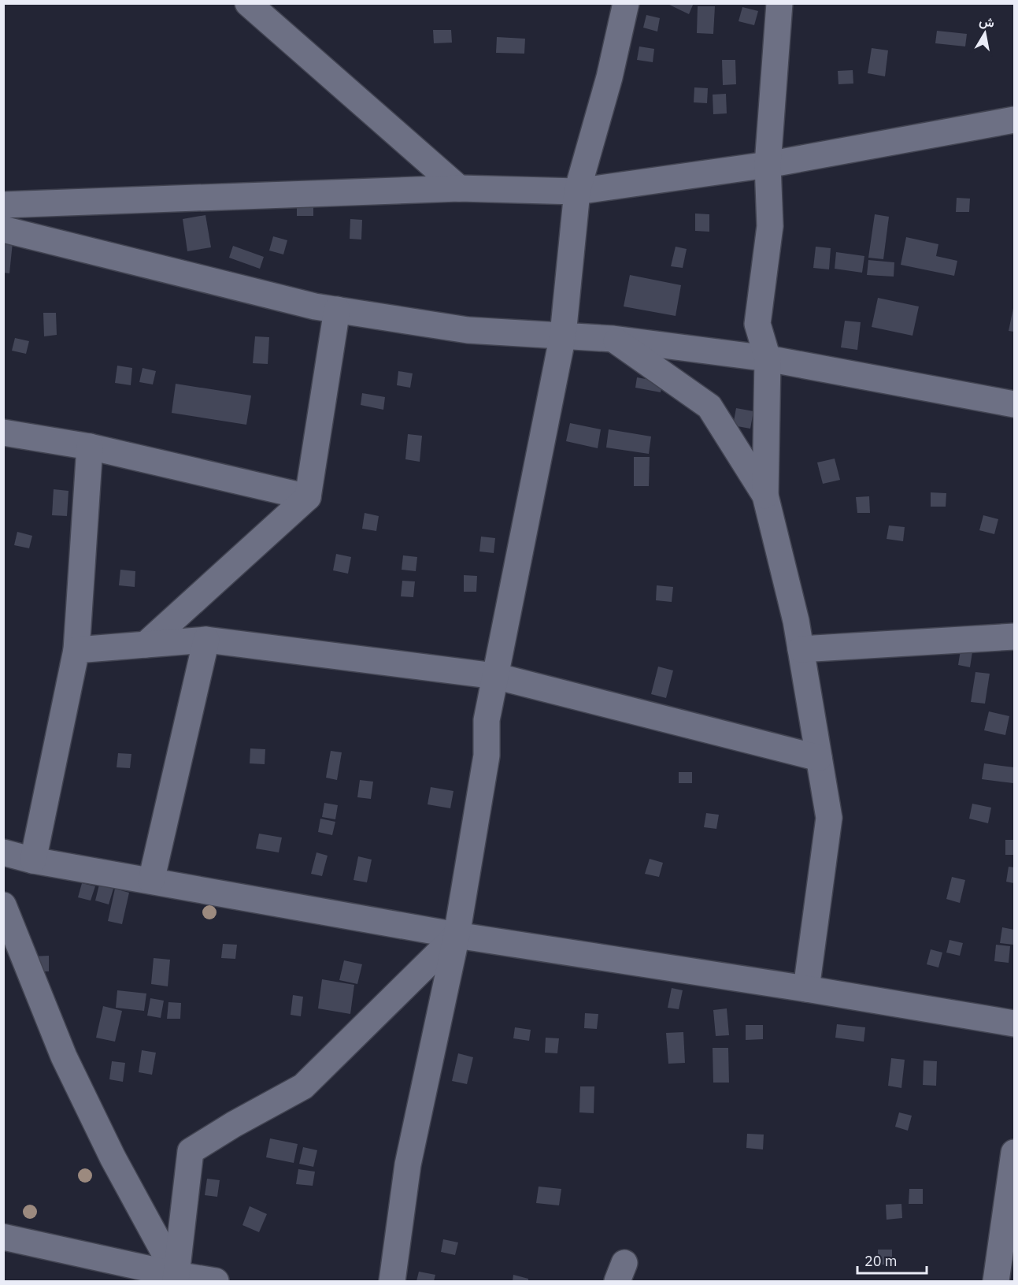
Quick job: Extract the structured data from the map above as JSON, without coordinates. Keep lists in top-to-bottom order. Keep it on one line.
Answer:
{"scale_bar":"20 m","north":"top"}
